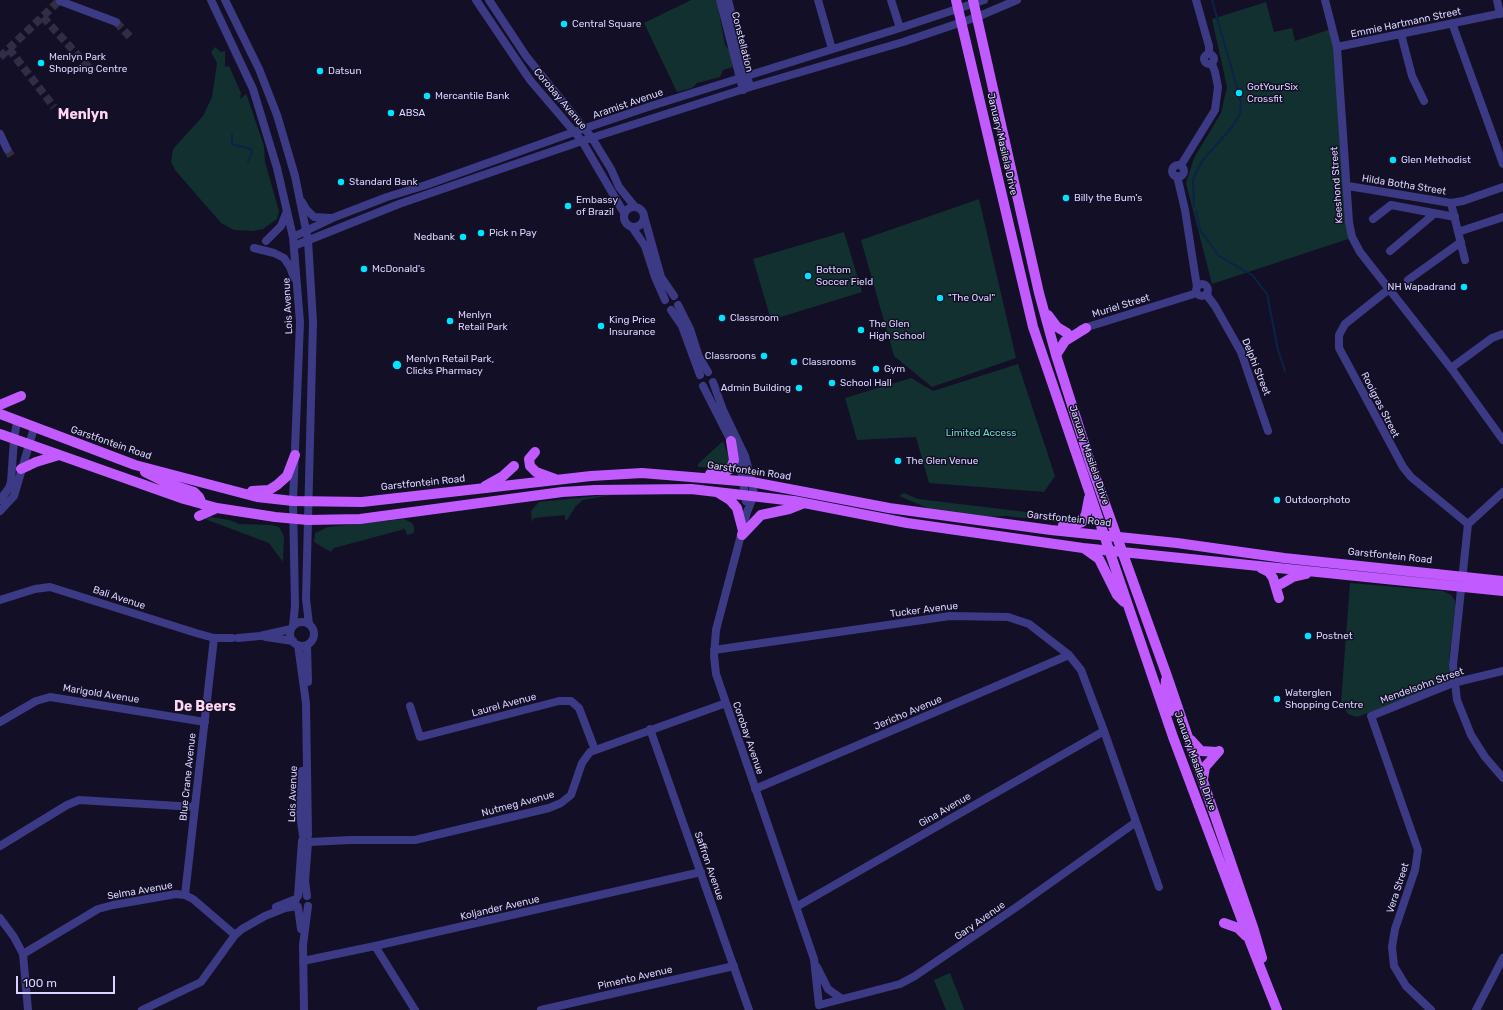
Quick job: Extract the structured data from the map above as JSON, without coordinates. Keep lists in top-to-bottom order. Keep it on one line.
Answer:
{"streets":{"main road":["January Masilela Drive","Garstfontein Road"],"street":["Emmie Hartmann Street","Constellation","Corobay Avenue","Aramist Avenue","Keeshond Street","Hilda Botha Street","Lois Avenue","Muriel Street","Delphi Street","Rooigras Street","Bali Avenue","Tucker Avenue","Mendelsohn Street","Marigold Avenue","Laurel Avenue","Jericho Avenue","Blue Crane Avenue","Nutmeg Avenue","Gina Avenue","Saffron Avenue","Vera Street","Selma Avenue","Koljander Avenue","Gary Avenue","Pimento Avenue"]},"crossings":[["Emmie Hartmann Street","Keeshond Street"],["Constellation","Aramist Avenue"],["Corobay Avenue","Aramist Avenue"],["Corobay Avenue","Garstfontein Road"],["Corobay Avenue","Tucker Avenue"],["Corobay Avenue","Jericho Avenue"],["Corobay Avenue","Nutmeg Avenue"],["Corobay Avenue","Gina Avenue"],["Corobay Avenue","Gary Avenue"],["Aramist Avenue","January Masilela Drive"],["Aramist Avenue","Lois Avenue"],["January Masilela Drive","Muriel Street"],["January Masilela Drive","Garstfontein Road"],["Keeshond Street","Hilda Botha Street"],["Keeshond Street","Rooigras Street"],["Lois Avenue","Garstfontein Road"],["Lois Avenue","Bali Avenue"],["Lois Avenue","Nutmeg Avenue"],["Lois Avenue","Koljander Avenue"],["Muriel Street","Delphi Street"],["Bali Avenue","Blue Crane Avenue"],["Tucker Avenue","Jericho Avenue"],["Tucker Avenue","Gina Avenue"],["Tucker Avenue","Gary Avenue"],["Mendelsohn Street","Vera Street"],["Marigold Avenue","Blue Crane Avenue"],["Laurel Avenue","Nutmeg Avenue"],["Blue Crane Avenue","Selma Avenue"],["Nutmeg Avenue","Saffron Avenue"],["Saffron Avenue","Koljander Avenue"],["Saffron Avenue","Pimento Avenue"]],"districts":["Menlyn","De Beers"],"parks":["Limited Access"],"places":["Central Square","Menlyn Park Shopping Centre","Datsun","GotYourSix Crossfit","Mercantile Bank","ABSA","Glen Methodist","Standard Bank","Billy the Bum's","Embassy of Brazil","Pick n Pay","Nedbank","McDonald's","Bottom Soccer Field","NH Wapadrand","\"The Oval\"","Classroom","Menlyn Retail Park","King Price Insurance","The Glen High School","Classroons","Classrooms","Menlyn Retail Park, Clicks Pharmacy","Gym","School Hall","Admin Building","The Glen Venue","Outdoorphoto","Postnet","Waterglen Shopping Centre"],"scale_bar":"100 m"}
